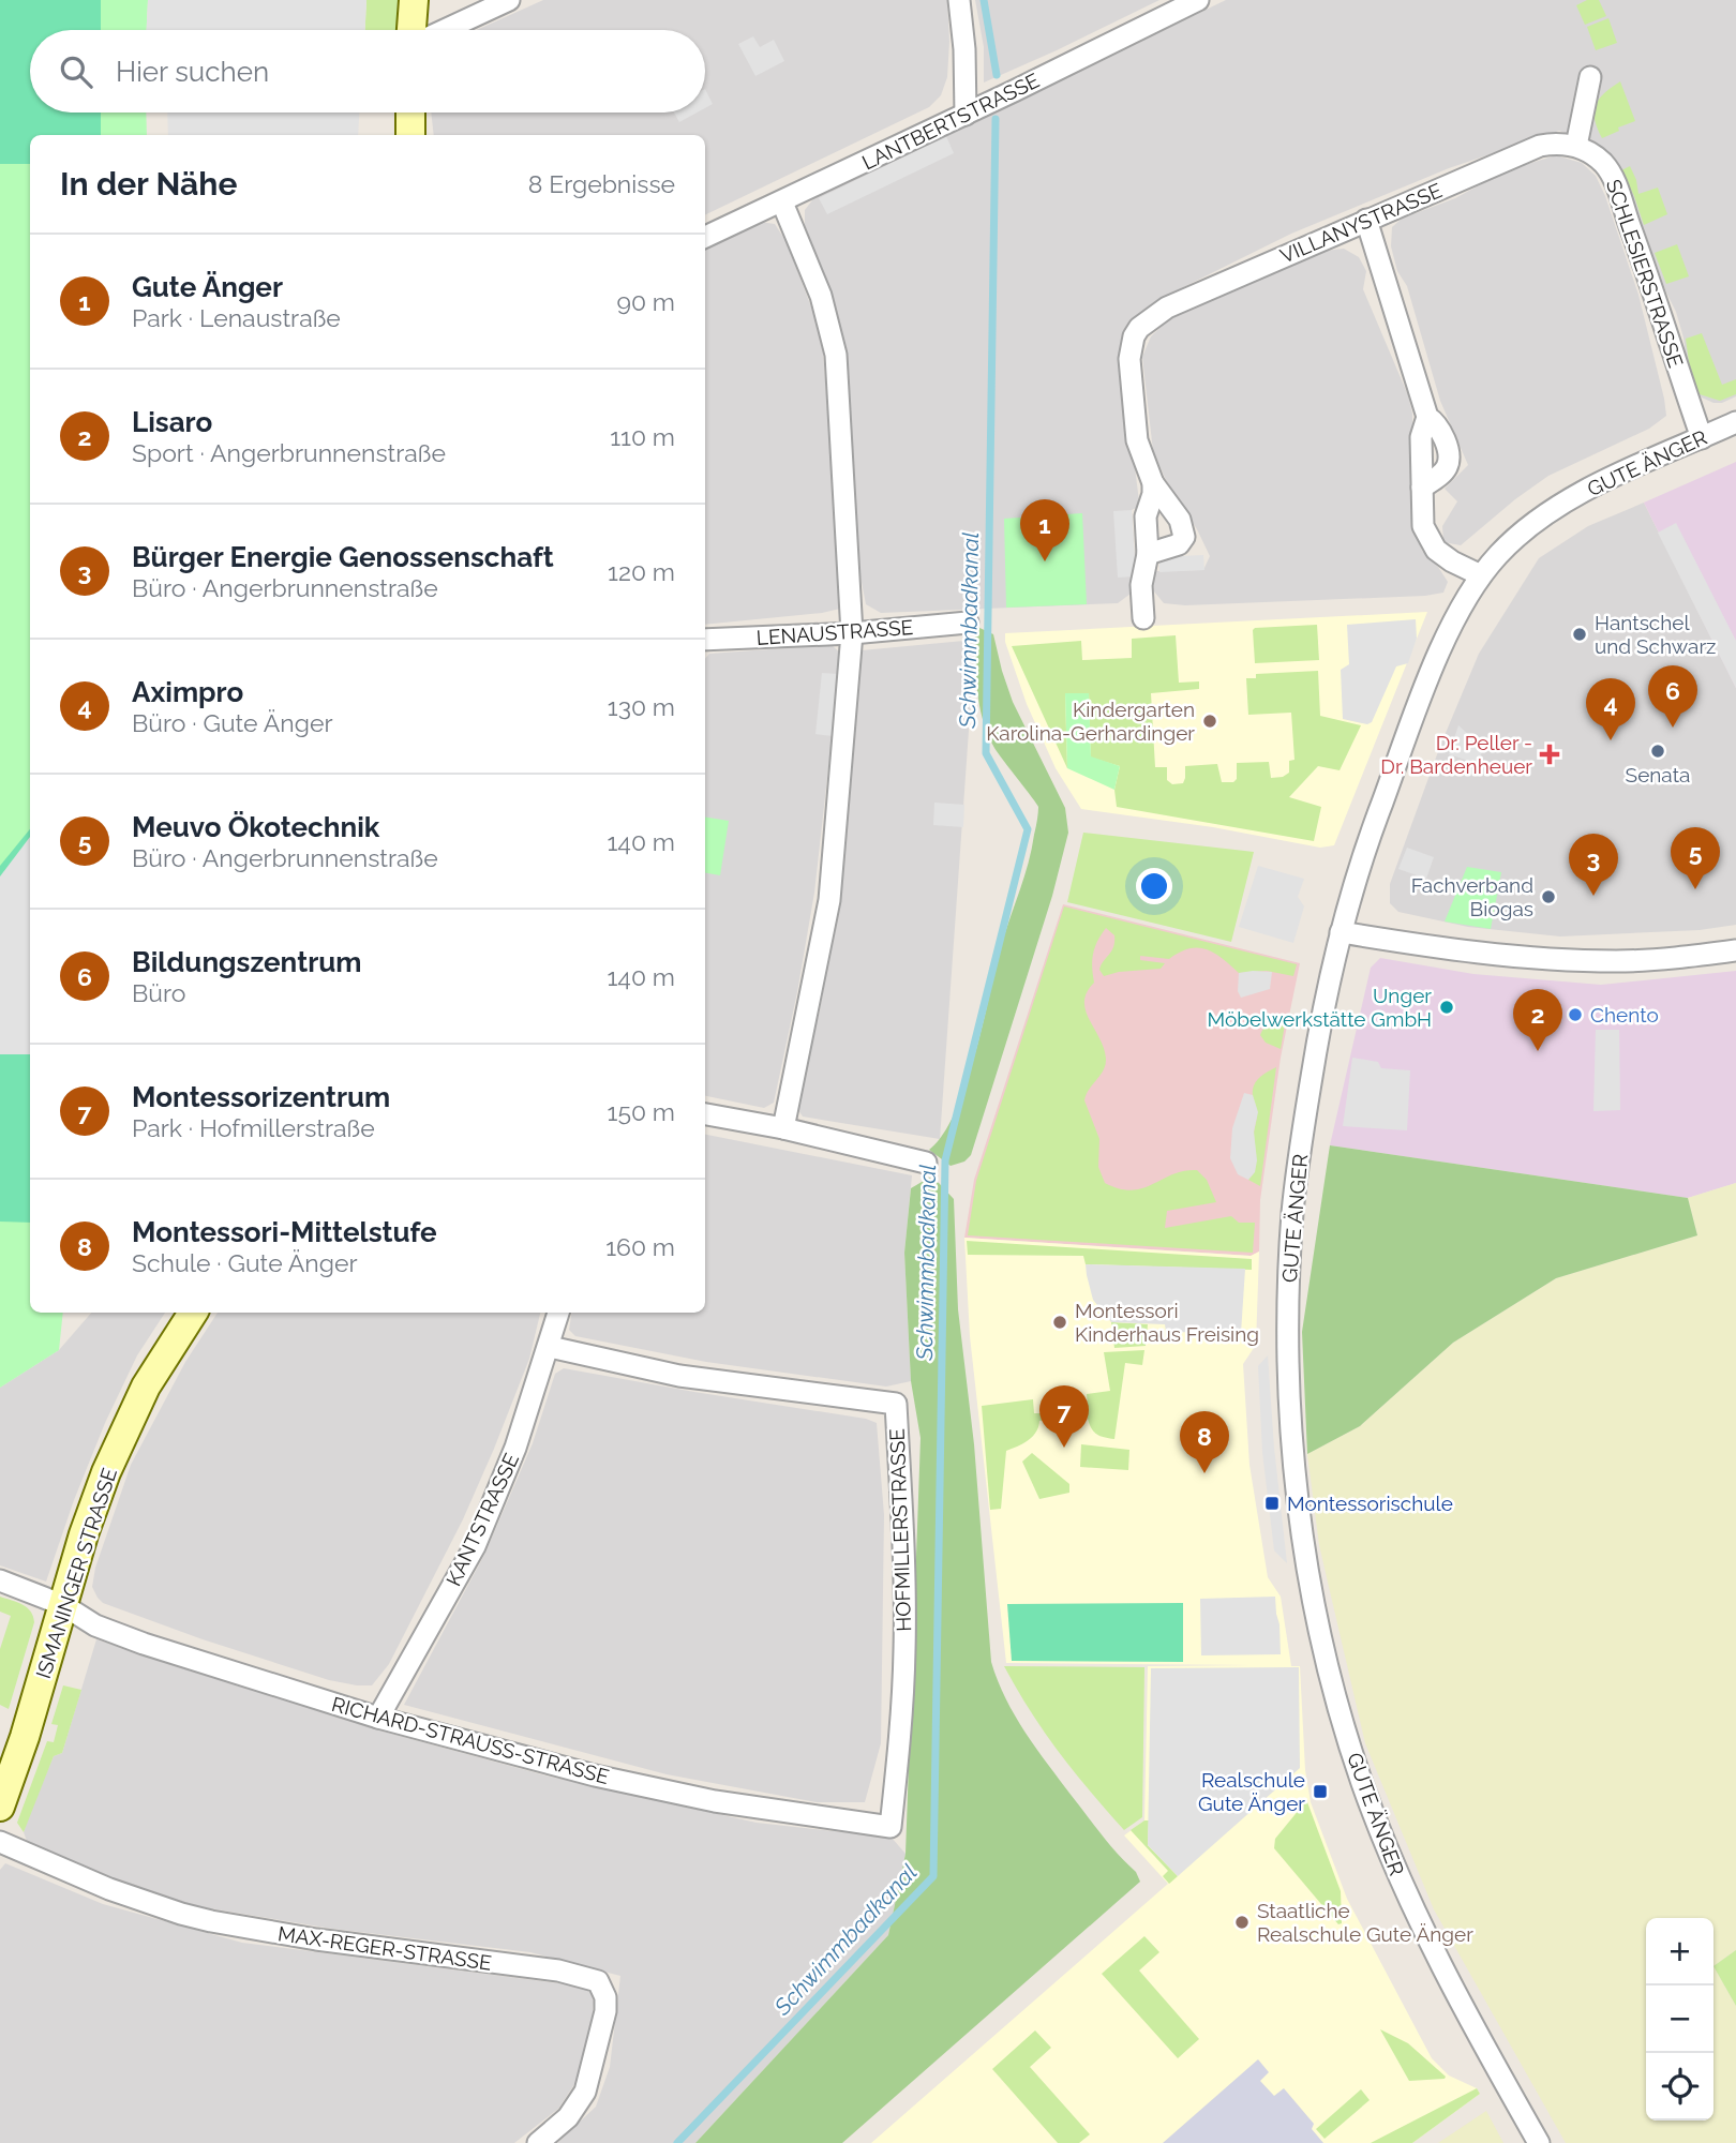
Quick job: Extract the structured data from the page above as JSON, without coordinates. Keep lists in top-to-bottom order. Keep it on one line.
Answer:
{"streets":{"street":["LANTBERTSTRASSE","VILLANYSTRASSE","SCHLESIERSTRASSE","GUTE ÄNGER","LENAUSTRASSE","KANTSTRASSE","HOFMILLERSTRASSE","ISMANINGER STRASSE","RICHARD-STRAUSS-STRASSE","MAX-REGER-STRASSE"]},"crossings":[["VILLANYSTRASSE","SCHLESIERSTRASSE"],["SCHLESIERSTRASSE","GUTE ÄNGER"],["KANTSTRASSE","HOFMILLERSTRASSE"],["KANTSTRASSE","RICHARD-STRAUSS-STRASSE"],["HOFMILLERSTRASSE","RICHARD-STRAUSS-STRASSE"],["ISMANINGER STRASSE","RICHARD-STRAUSS-STRASSE"]],"water":["Schwimmbadkanal"],"places":{"other":["Hantschel und Schwarz","Kindergarten Karolina-Gerhardinger","Senata","Fachverband Biogas","Unger Möbelwerkstätte GmbH","Chento","Montessori Kinderhaus Freising","Staatliche Realschule Gute Änger"],"health":["Dr. Peller - Dr. Bardenheuer"],"transit":["Montessorischule","Realschule Gute Änger"]},"page":{"search":"Hier suchen","heading":["In der Nähe","8 Ergebnisse"],"list":[{"mark":"1","name":"Gute Änger","note":"Park · Lenaustraße","value":"90 m"},{"mark":"2","name":"Lisaro","note":"Sport · Angerbrunnenstraße","value":"110 m"},{"mark":"3","name":"Bürger Energie Genossenschaft","note":"Büro · Angerbrunnenstraße","value":"120 m"},{"mark":"4","name":"Aximpro","note":"Büro · Gute Änger","value":"130 m"},{"mark":"5","name":"Meuvo Ökotechnik","note":"Büro · Angerbrunnenstraße","value":"140 m"},{"mark":"6","name":"Bildungszentrum","note":"Büro","value":"140 m"},{"mark":"7","name":"Montessorizentrum","note":"Park · Hofmillerstraße","value":"150 m"},{"mark":"8","name":"Montessori-Mittelstufe","note":"Schule · Gute Änger","value":"160 m"}],"pins":["1","6","4","5","3","2","7","8"],"map_buttons":["+","−"]}}
